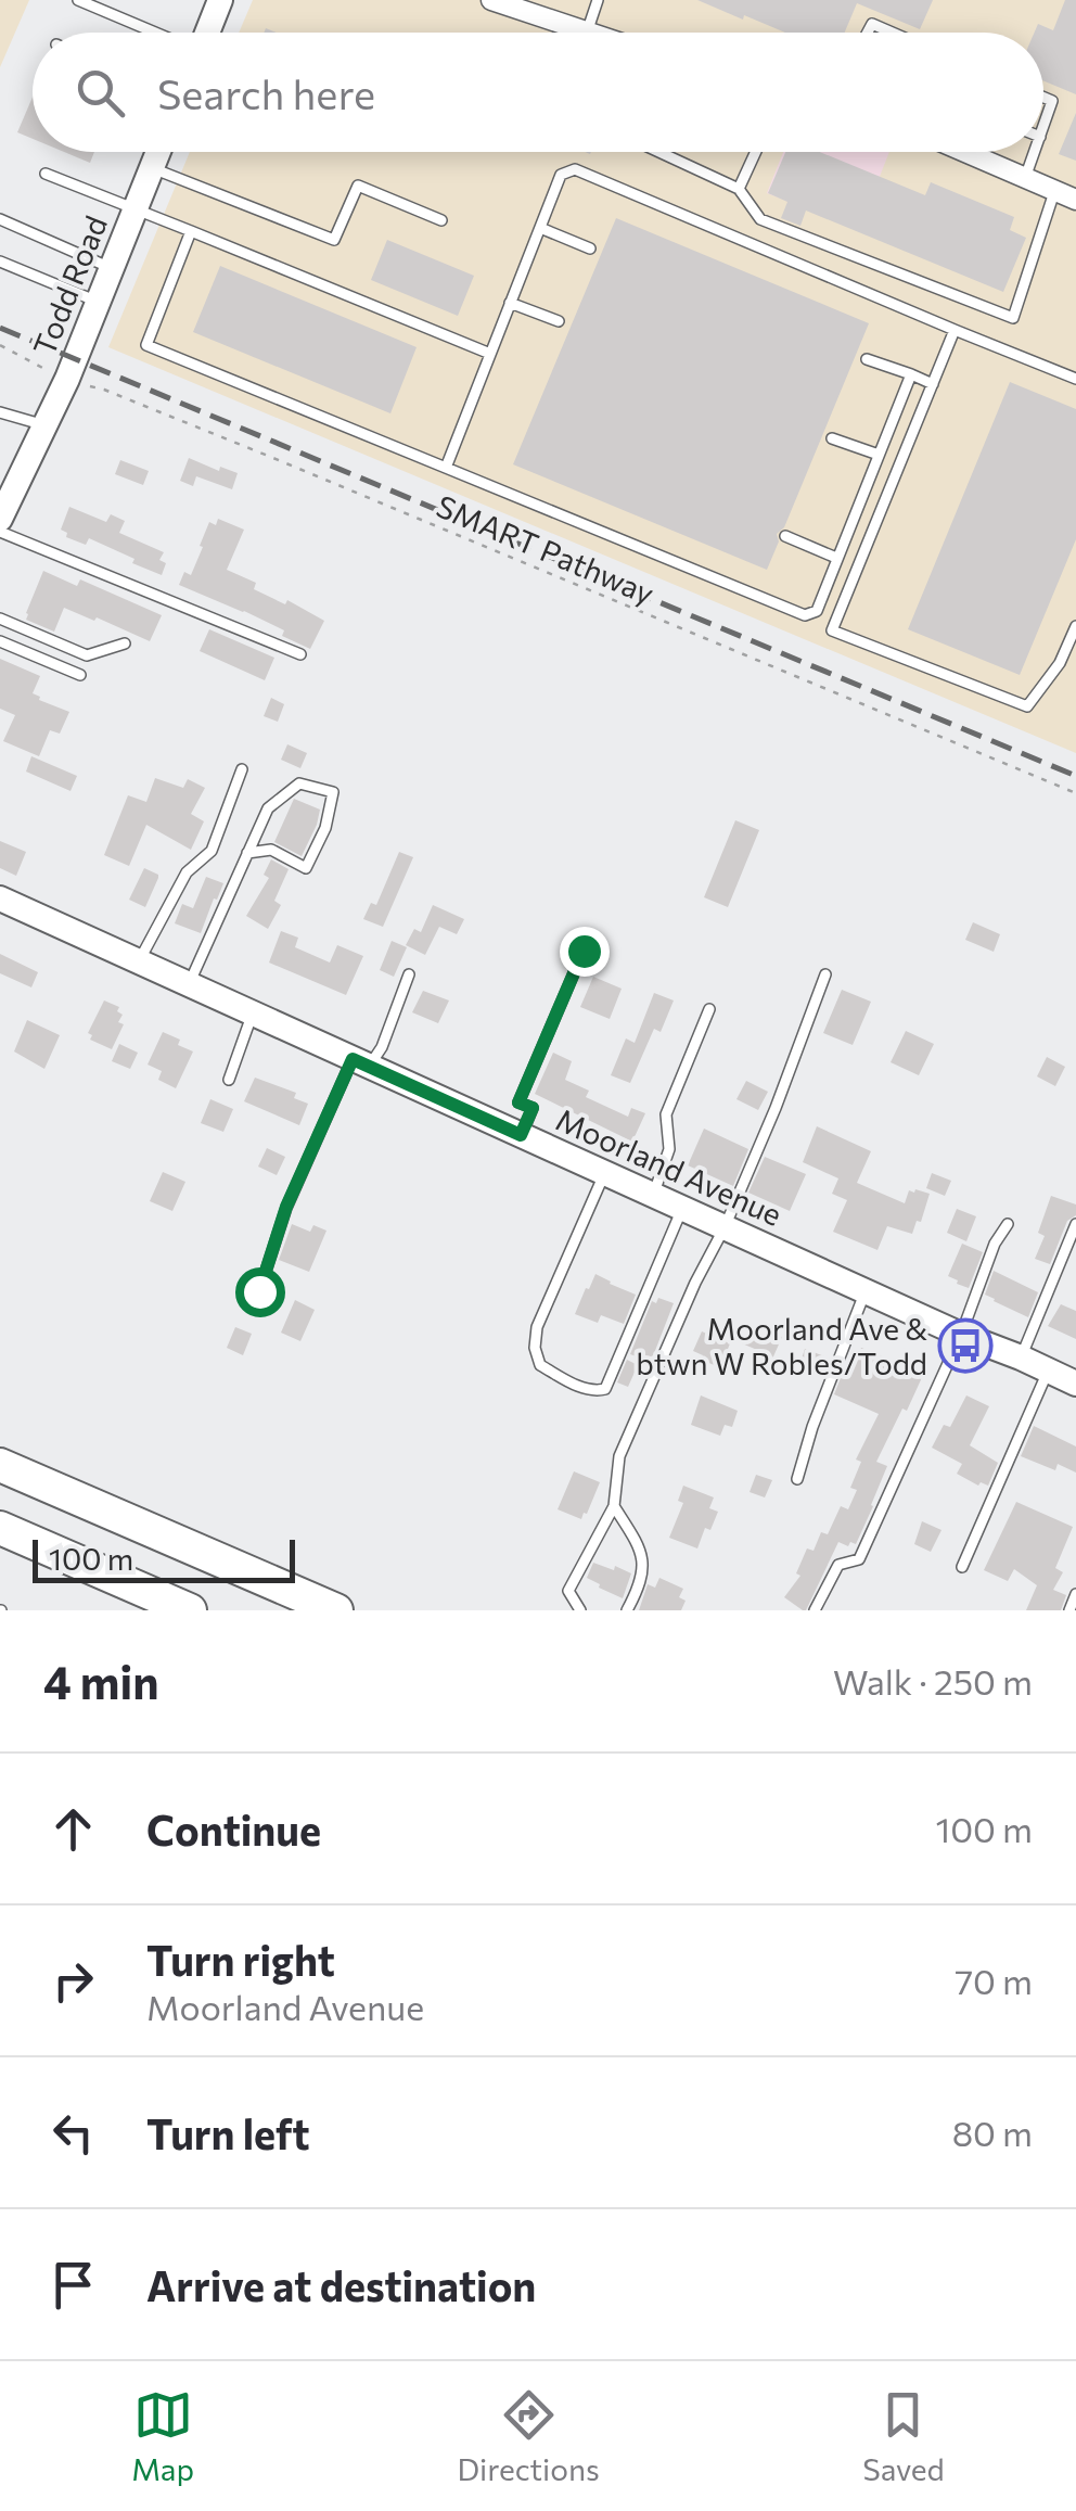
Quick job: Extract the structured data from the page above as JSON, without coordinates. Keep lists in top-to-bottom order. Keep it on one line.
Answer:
{"streets":{"street":["Todd Road","Moorland Avenue"],"path":["SMART Pathway"]},"crossings":[["Todd Road","SMART Pathway"]],"places":{"bus stop":["Moorland Ave & btwn W Robles/Todd"]},"scale_bar":"100 m","page":{"search":"Search here","scale":"100 m","heading":["4 min","Walk · 250 m"],"list":[["Continue","100 m"],["Turn right","Moorland Avenue","70 m"],["Turn left","80 m"],"Arrive at destination"],"nav":["Map","Directions","Saved"]}}
